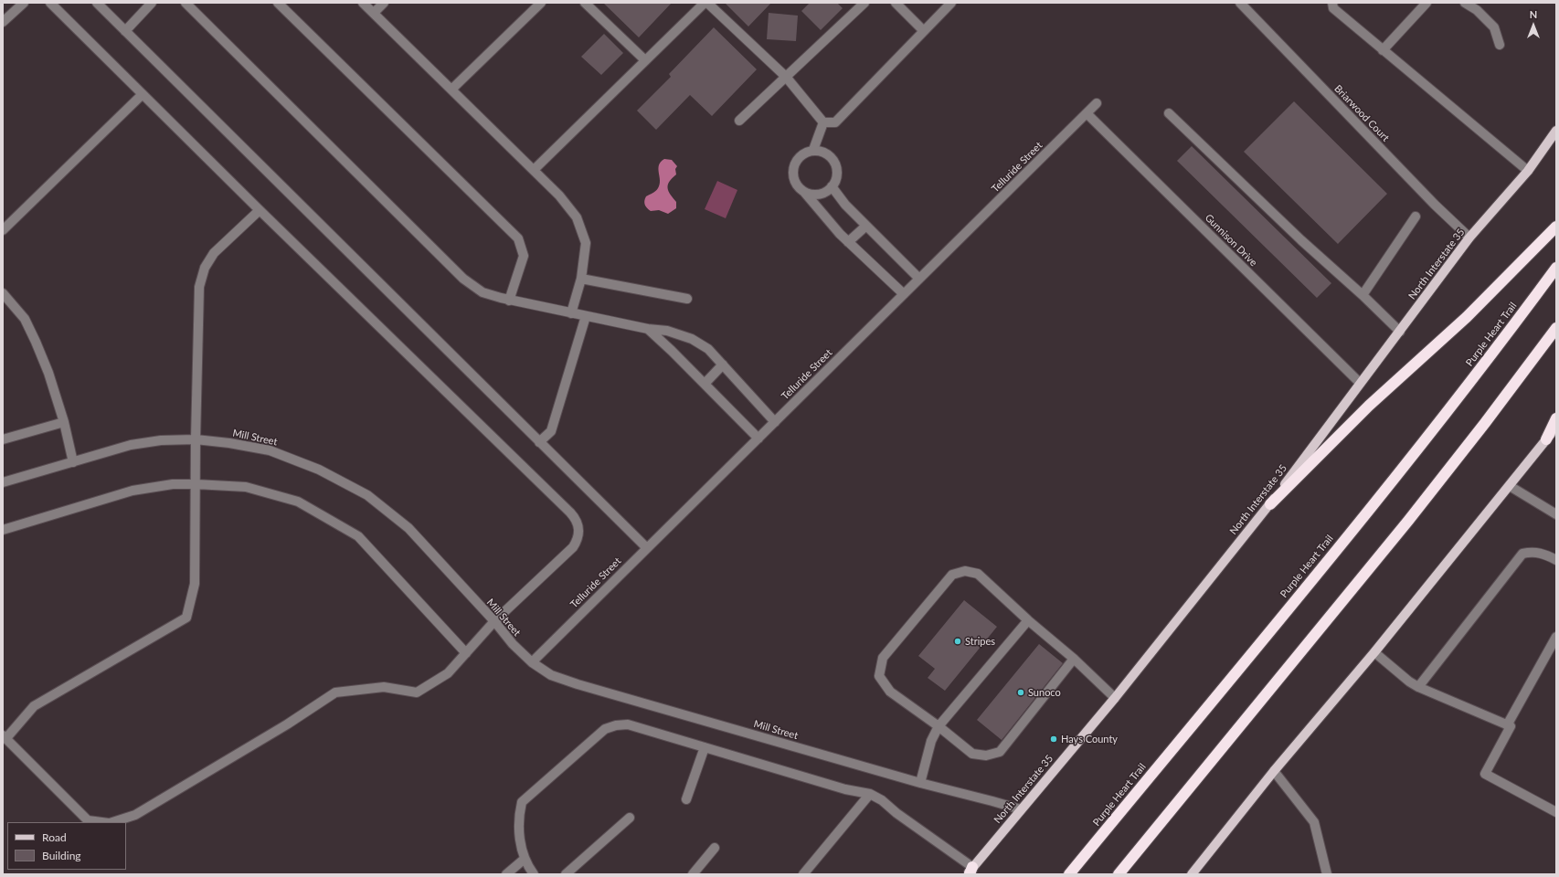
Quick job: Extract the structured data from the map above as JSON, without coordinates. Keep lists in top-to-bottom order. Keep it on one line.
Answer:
{"streets":{"highway":["Purple Heart Trail"],"main road":["North Interstate 35"],"street":["Briarwood Court","Telluride Street","Gunnison Drive","Mill Street"]},"crossings":[["Briarwood Court","North Interstate 35"],["Telluride Street","Gunnison Drive"],["Telluride Street","Mill Street"],["Gunnison Drive","North Interstate 35"],["North Interstate 35","Mill Street"]],"places":["Stripes","Sunoco","Hays County"],"legend":["Road","Building"],"north":"top"}
